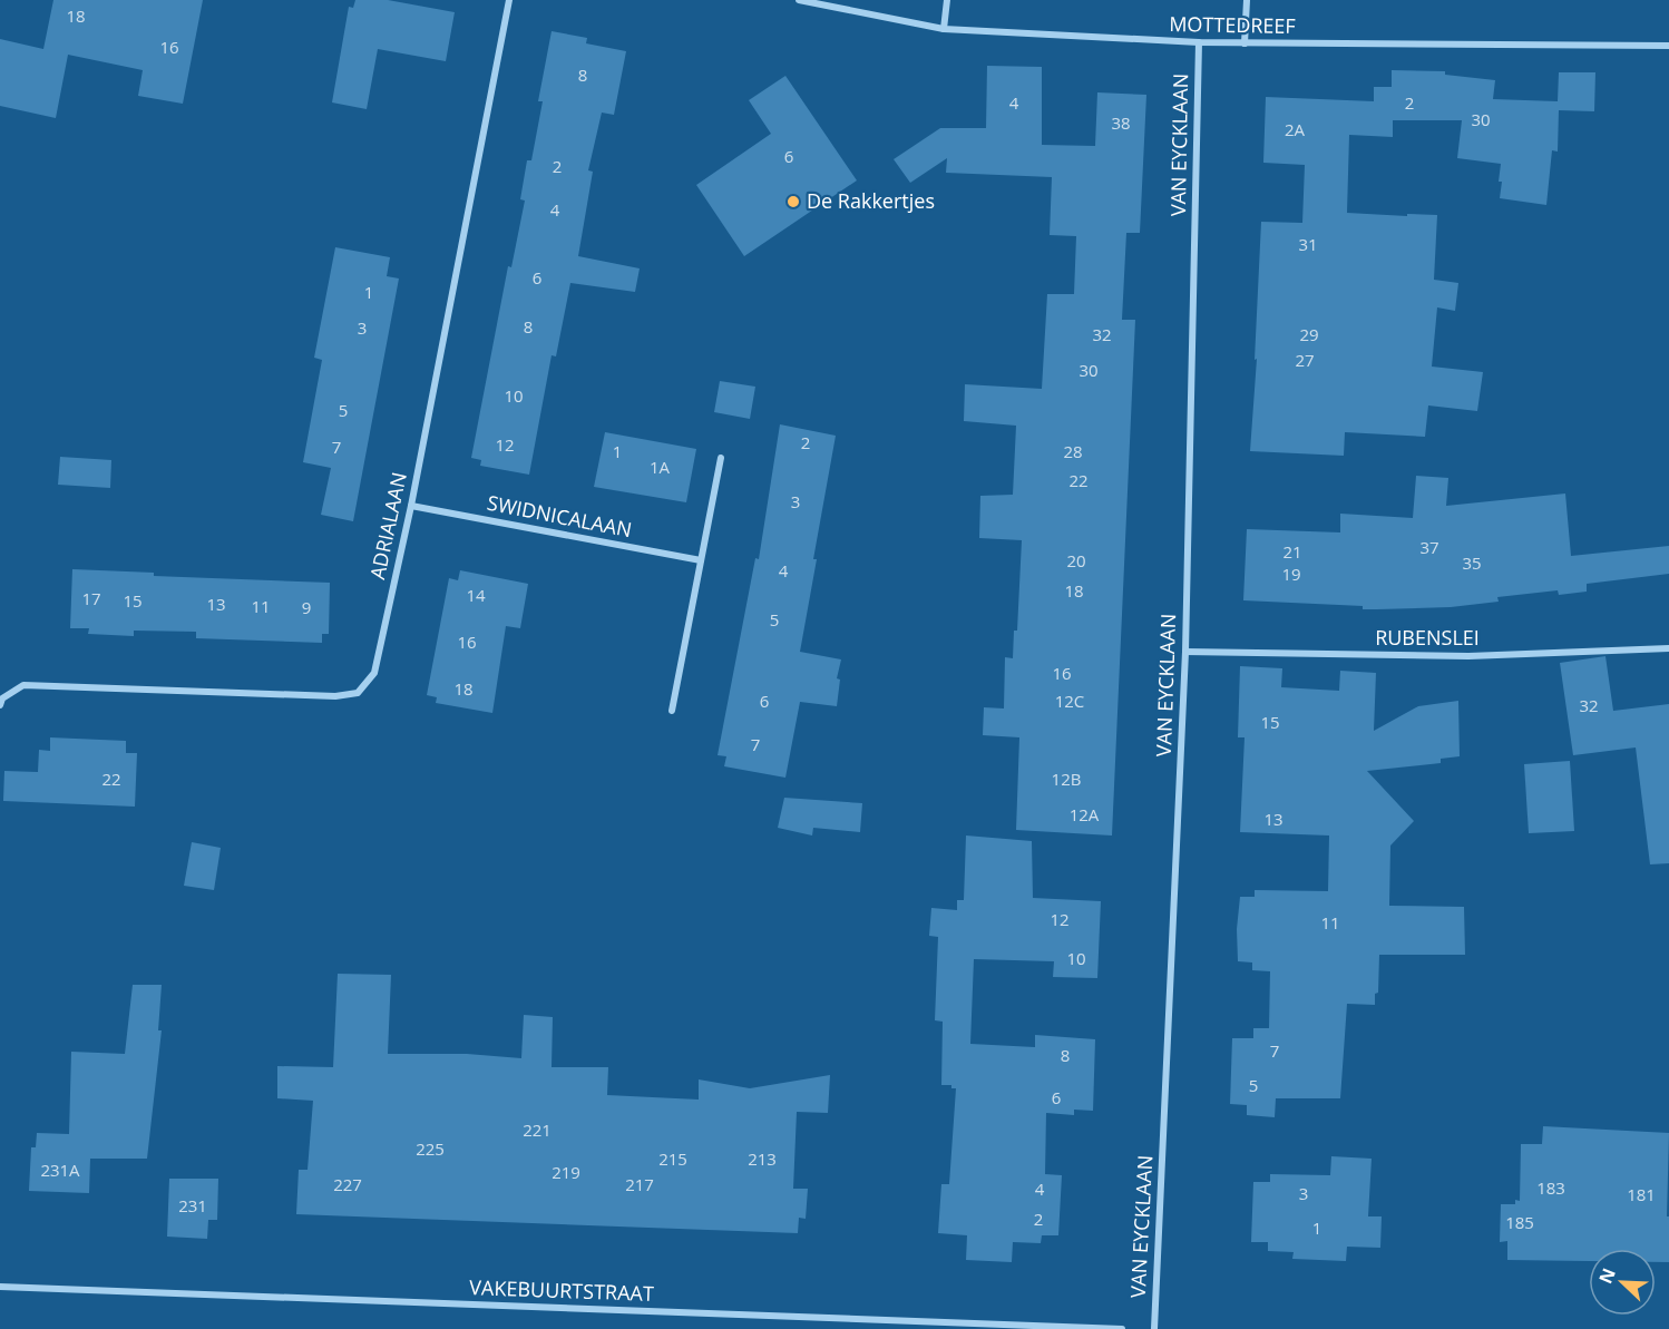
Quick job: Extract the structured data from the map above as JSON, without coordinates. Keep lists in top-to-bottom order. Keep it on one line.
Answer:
{"streets":{"street":["MOTTEDREEF","VAN EYCKLAAN","SWIDNICALAAN","ADRIALAAN","RUBENSLEI","VAKEBUURTSTRAAT"]},"crossings":[["MOTTEDREEF","VAN EYCKLAAN"],["VAN EYCKLAAN","RUBENSLEI"],["SWIDNICALAAN","ADRIALAAN"]],"places":["De Rakkertjes"],"house_numbers":["18","16","8","4","2","30","38","2A","6","2","4","31","6","1","8","3","32","29","27","30","10","5","2","12","7","1","28","1A","22","3","37","21","20","35","4","19","18","14","17","15","13","11","9","5","16","16","18","6","12C","32","15","7","22","12B","12A","13","12","11","10","7","8","5","6","221","225","215","213","231A","219","227","217","183","4","3","181","231","2","185","1"],"north":"top left"}
